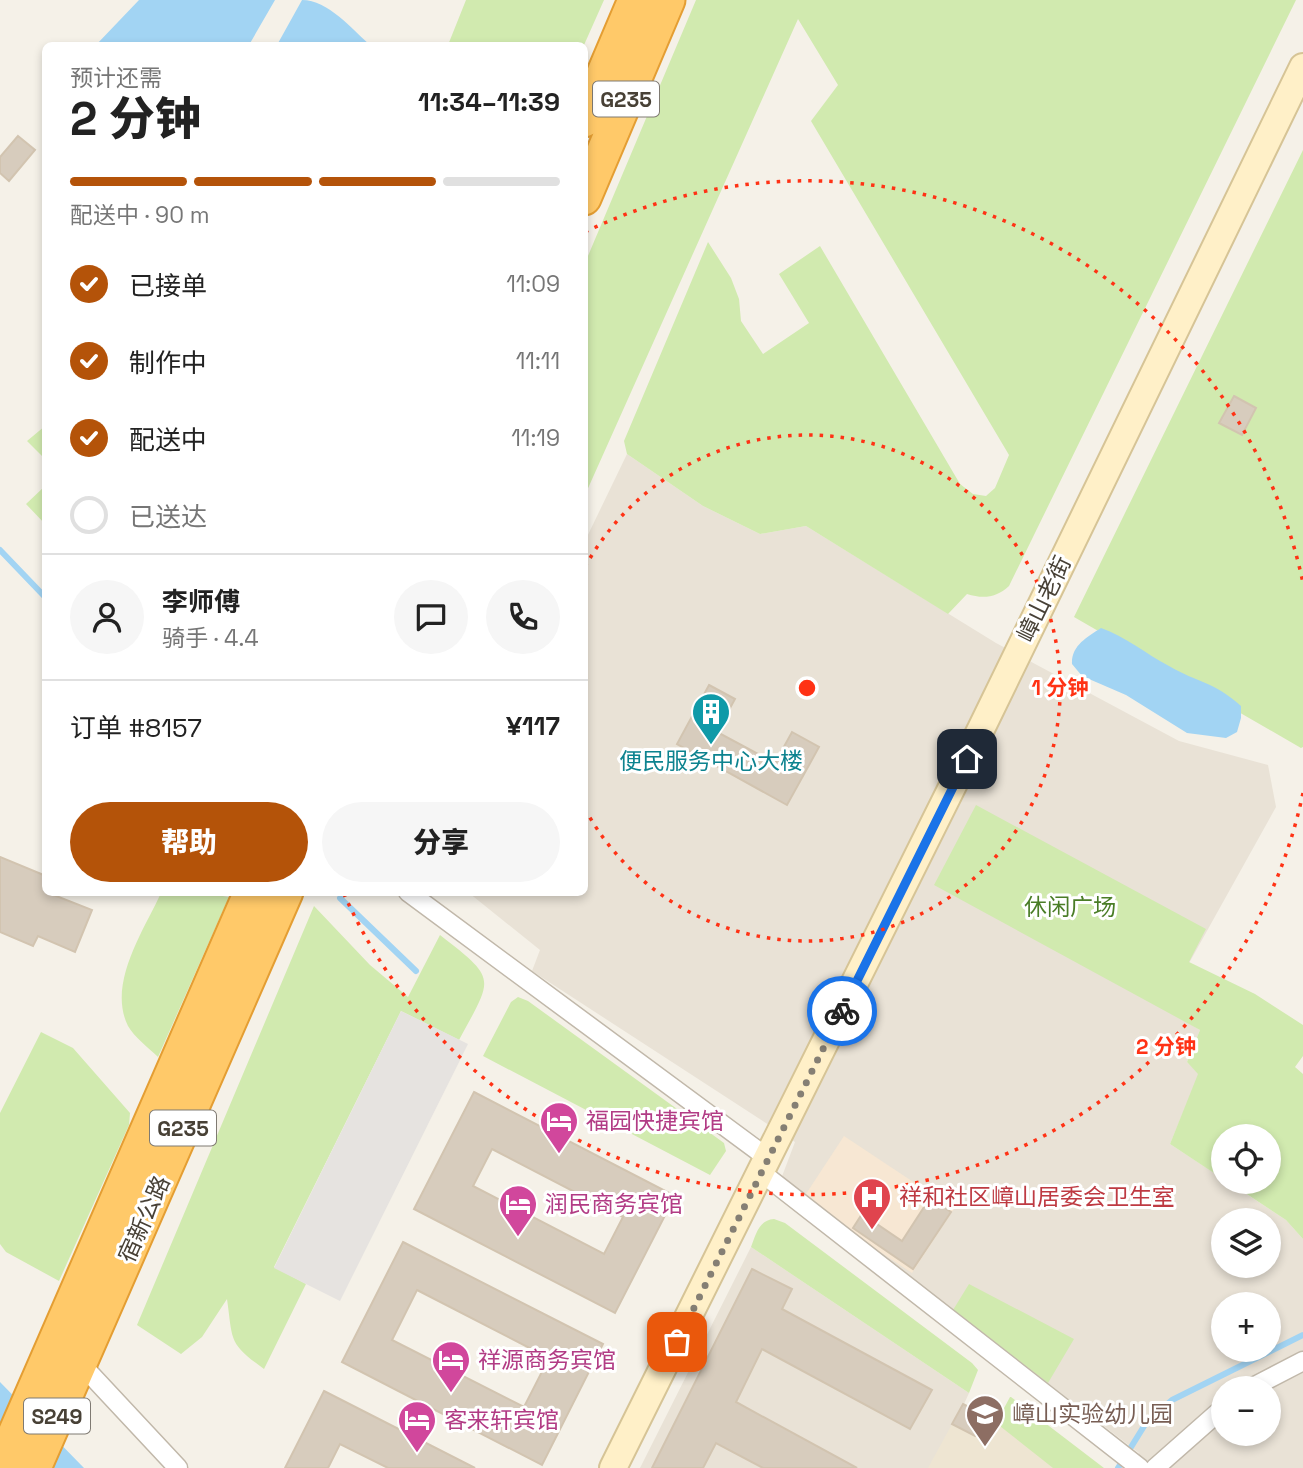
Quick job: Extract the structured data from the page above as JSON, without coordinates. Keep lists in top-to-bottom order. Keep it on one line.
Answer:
{"streets":{"highway":["G235","宿新公路","S249"],"street":["嶂山老街"]},"parks":["休闲广场"],"places":{"building":["便民服务中心大楼"],"hotel":["福园快捷宾馆","润民商务宾馆","祥源商务宾馆","客来轩宾馆"],"hospital":["祥和社区嶂山居委会卫生室"],"school or university":["嶂山实验幼儿园"]},"page":{"heading":["2 分钟","预计还需","11:34–11:39"],"panel":["李师傅","骑手 · 4.4","订单 #8157","¥117"],"bar":"配送中 · 90 m","list":[["已接单","11:09"],["制作中","11:11"],["配送中","11:19"],"已送达"],"buttons":["帮助","分享"],"map_buttons":["+","−"]},"rings":["1 分钟","2 分钟"]}
